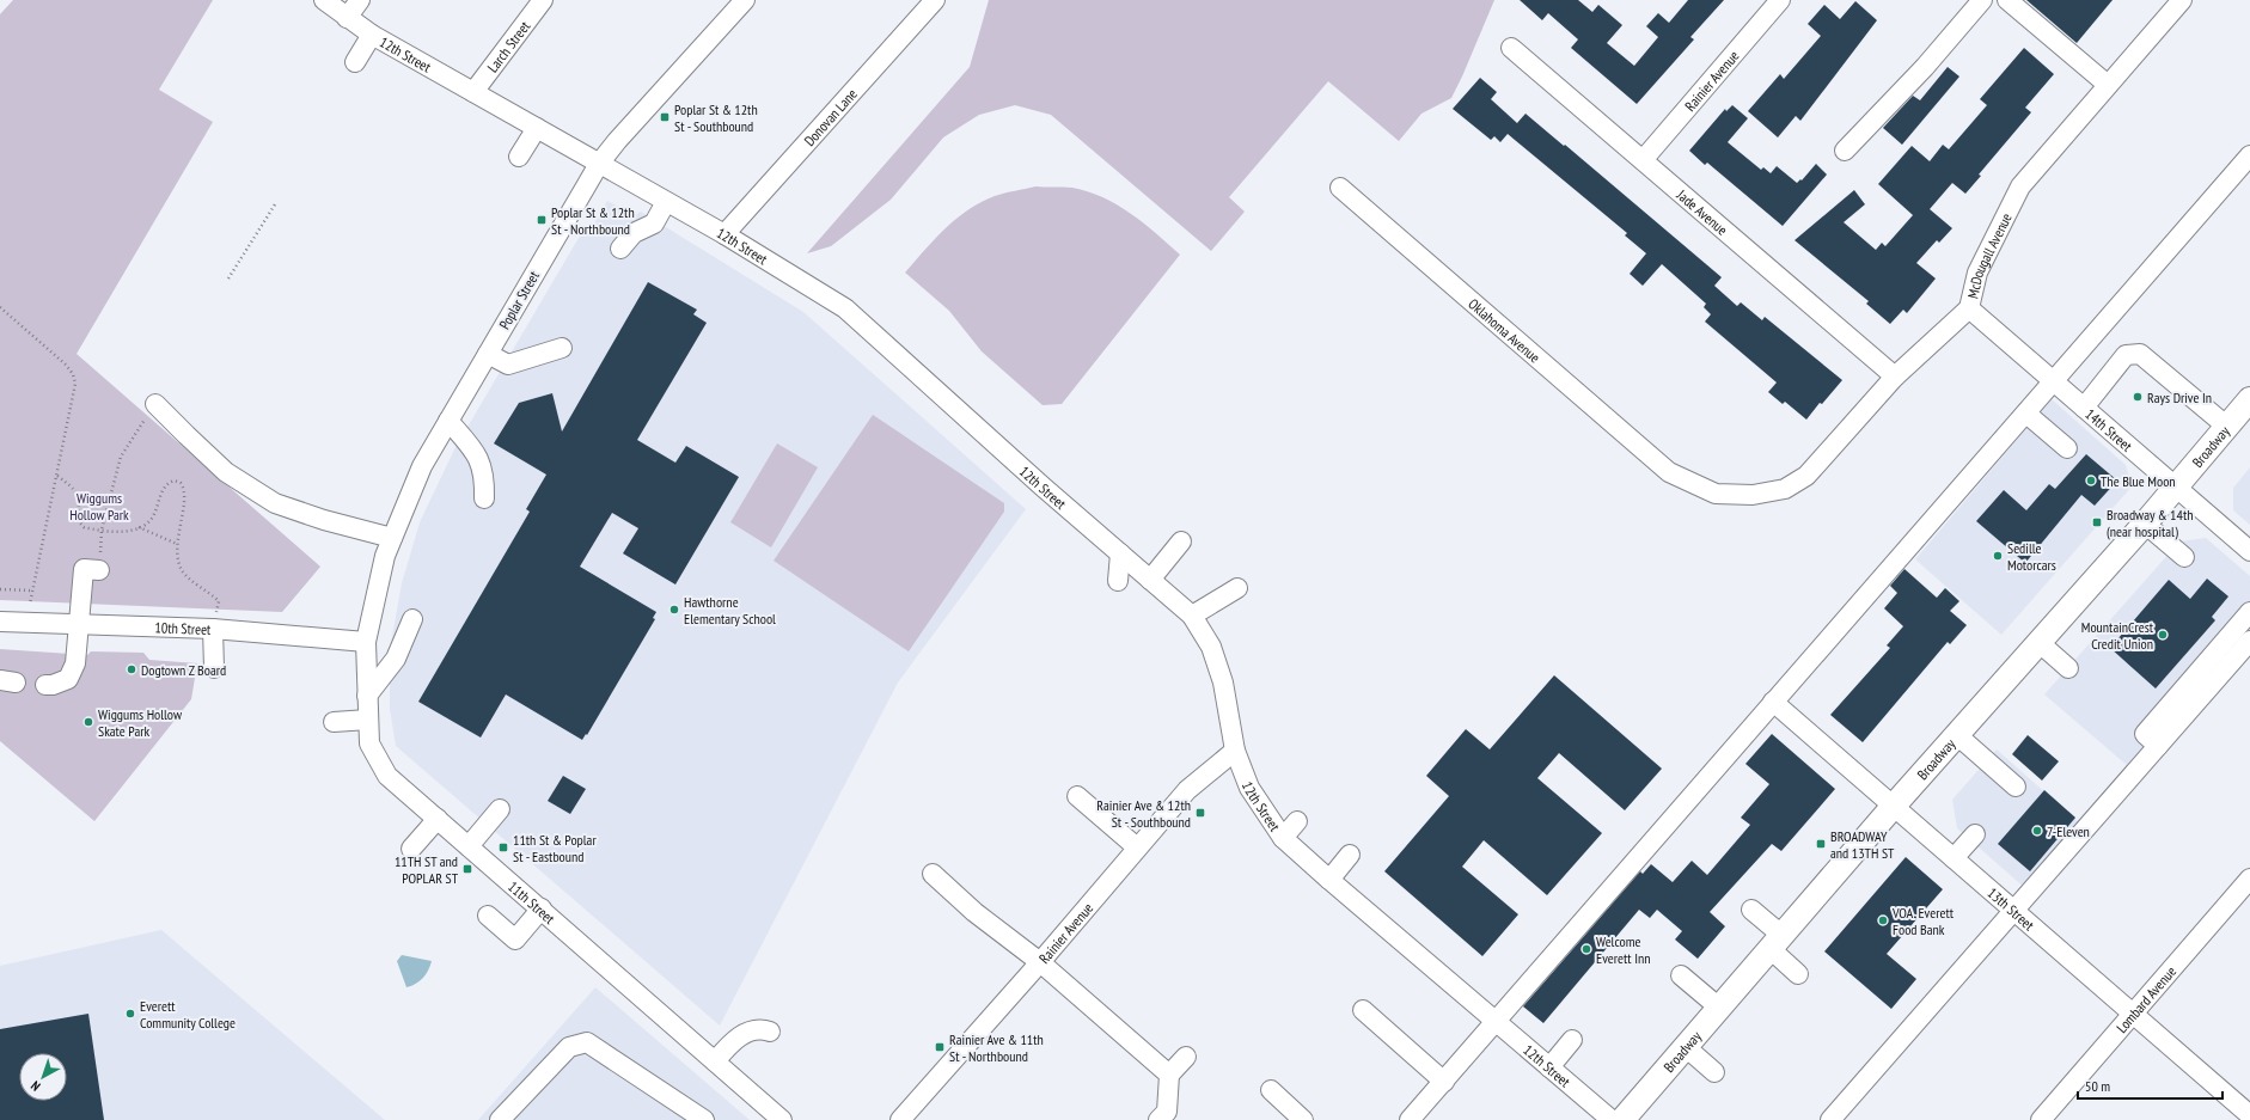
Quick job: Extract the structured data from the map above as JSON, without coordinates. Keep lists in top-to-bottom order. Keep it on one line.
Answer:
{"streets":{"main road":["Broadway"],"street":["Larch Street","12th Street","Rainier Avenue","Donovan Lane","Jade Avenue","McDougall Avenue","Poplar Street","Oklahoma Avenue","14th Street","10th Street","11th Street","13th Street","Lombard Avenue"]},"crossings":[["Larch Street","12th Street"],["12th Street","Rainier Avenue"],["12th Street","Donovan Lane"],["12th Street","Poplar Street"],["Rainier Avenue","Jade Avenue"],["Jade Avenue","McDougall Avenue"],["McDougall Avenue","Oklahoma Avenue"],["McDougall Avenue","14th Street"],["Poplar Street","10th Street"],["Poplar Street","11th Street"],["14th Street","Broadway"],["Broadway","13th Street"],["10th Street","11th Street"],["13th Street","Lombard Avenue"]],"parks":["Wiggums Hollow Park"],"places":{"transit":["Poplar St & 12th St - Southbound","Poplar St & 12th St - Northbound","Broadway & 14th (near hospital)","Rainier Ave & 12th St - Southbound","BROADWAY and 13TH ST","11th St & Poplar St - Eastbound","11TH ST and POPLAR ST","Rainier Ave & 11th St - Northbound"],"other":["Rays Drive In","The Blue Moon","Sedille Motorcars","Hawthorne Elementary School","MountainCrest Credit Union","Dogtown Z Board","Wiggums Hollow Skate Park","7-Eleven","VOA. Everett Food Bank","Welcome Everett Inn","Everett Community College"]},"scale_bar":"50 m","north":"bottom left"}
